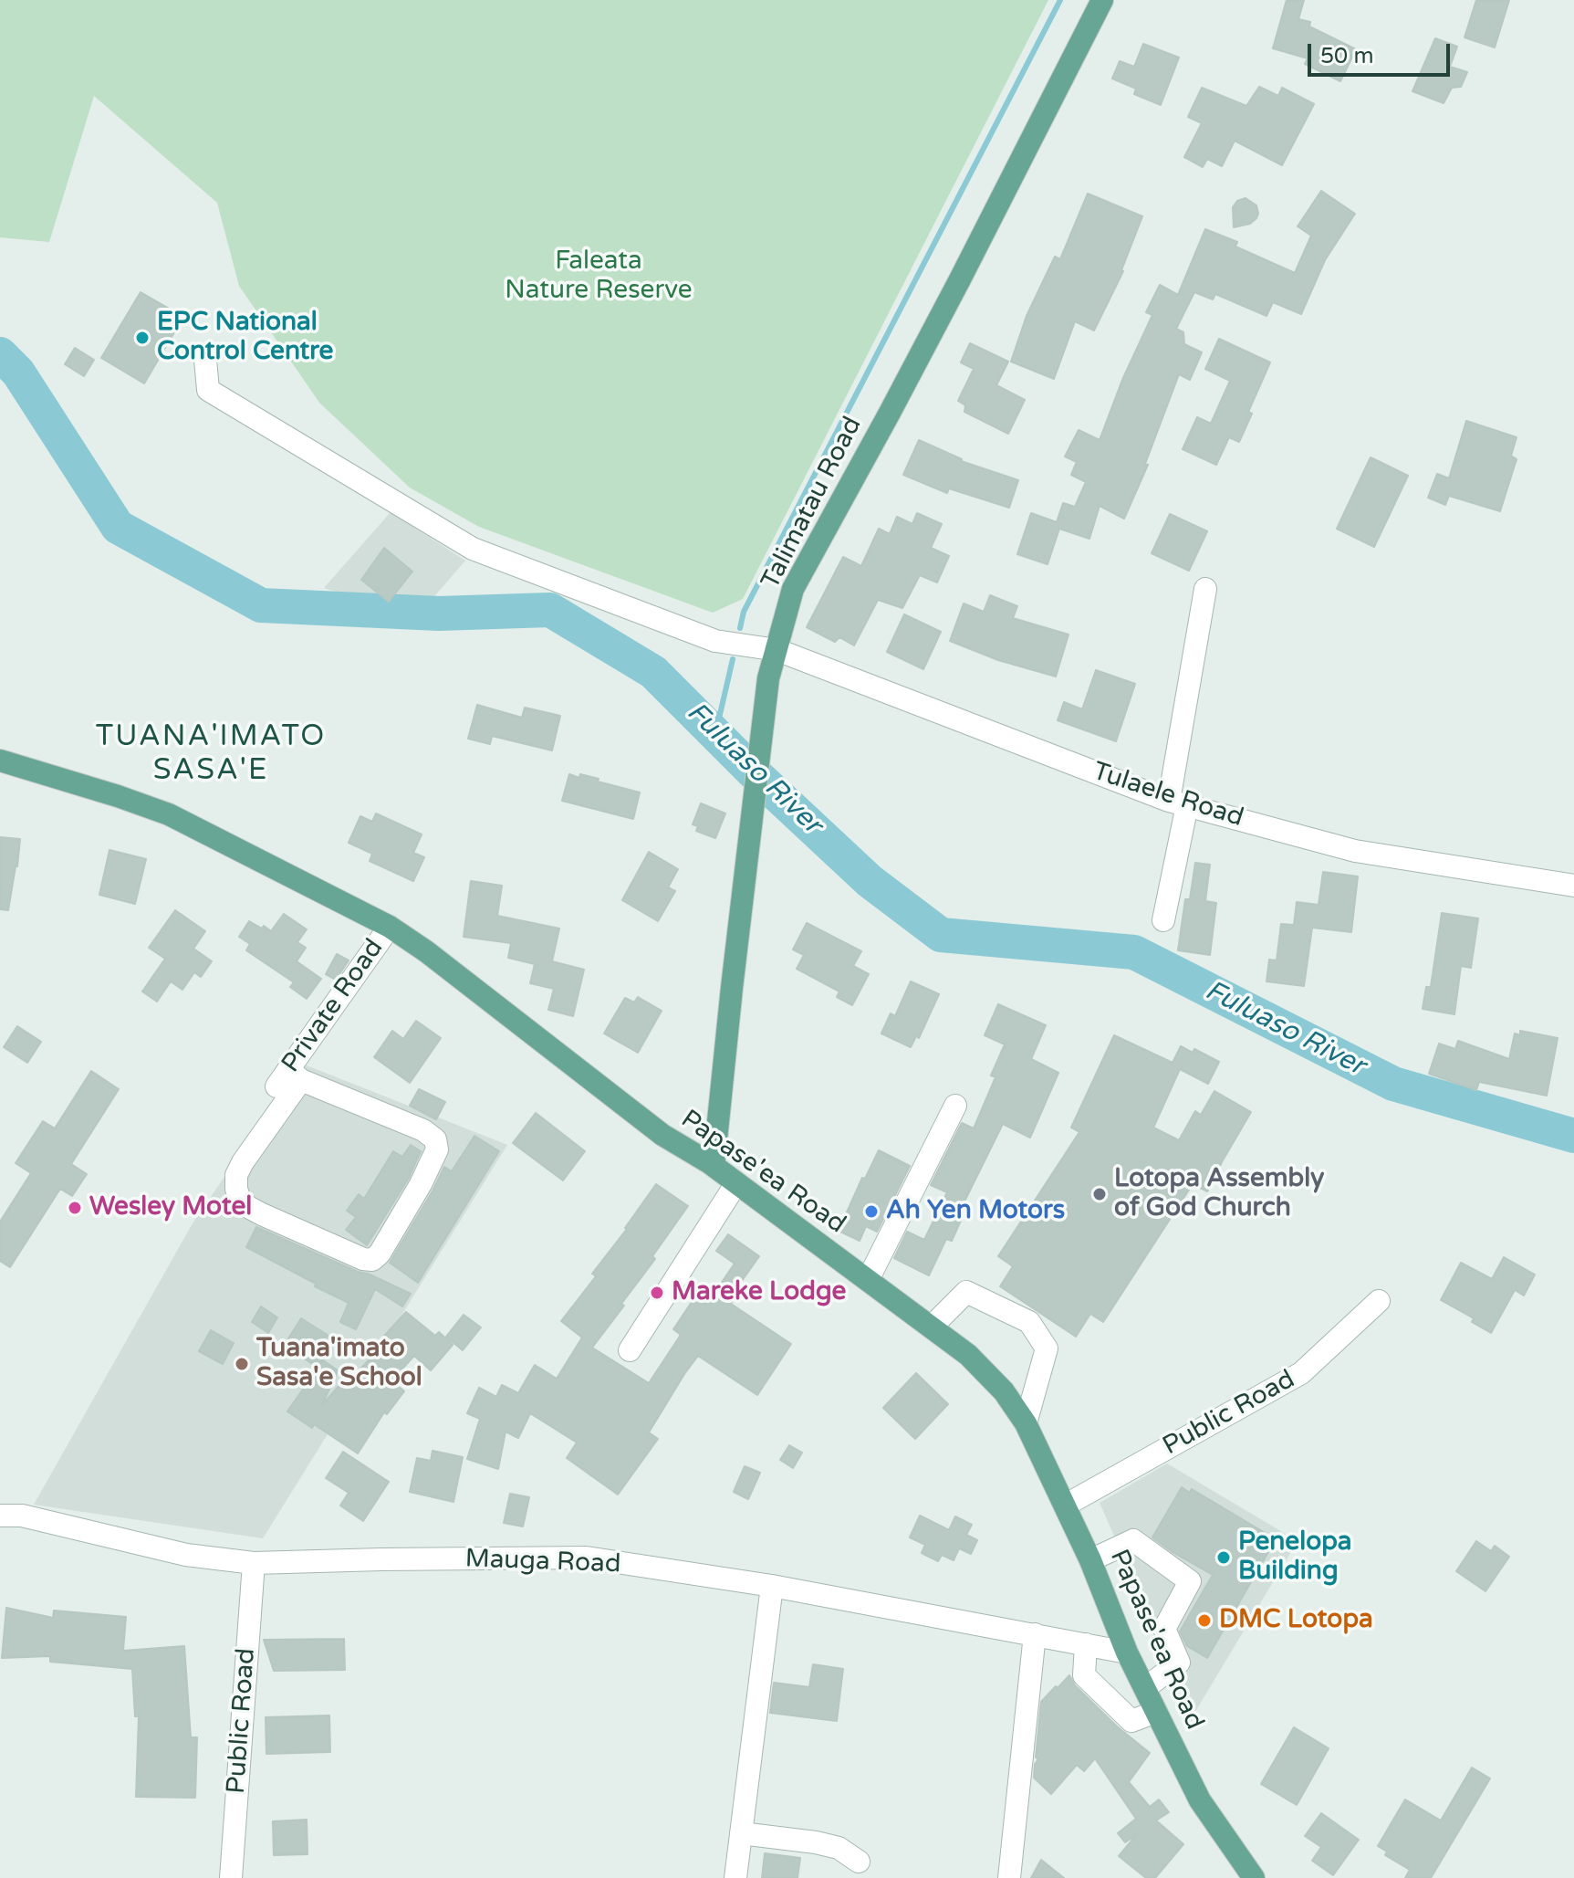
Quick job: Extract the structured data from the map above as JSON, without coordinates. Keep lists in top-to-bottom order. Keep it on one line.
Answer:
{"streets":{"main road":["Talimatau Road","Papase'ea Road"],"street":["Tulaele Road","Private Road","Public Road","Mauga Road"]},"crossings":[["Talimatau Road","Tulaele Road"],["Talimatau Road","Papase'ea Road"],["Private Road","Papase'ea Road"],["Papase'ea Road","Public Road"],["Papase'ea Road","Mauga Road"],["Public Road","Mauga Road"]],"districts":["TUANA'IMATO SASA'E"],"water":["Fuluaso River"],"parks":["Faleata Nature Reserve"],"places":["EPC National Control Centre","Lotopa Assembly of God Church","Wesley Motel","Ah Yen Motors","Mareke Lodge","Tuana'imato Sasa'e School","Penelopa Building","DMC Lotopa"],"scale_bar":"50 m"}
